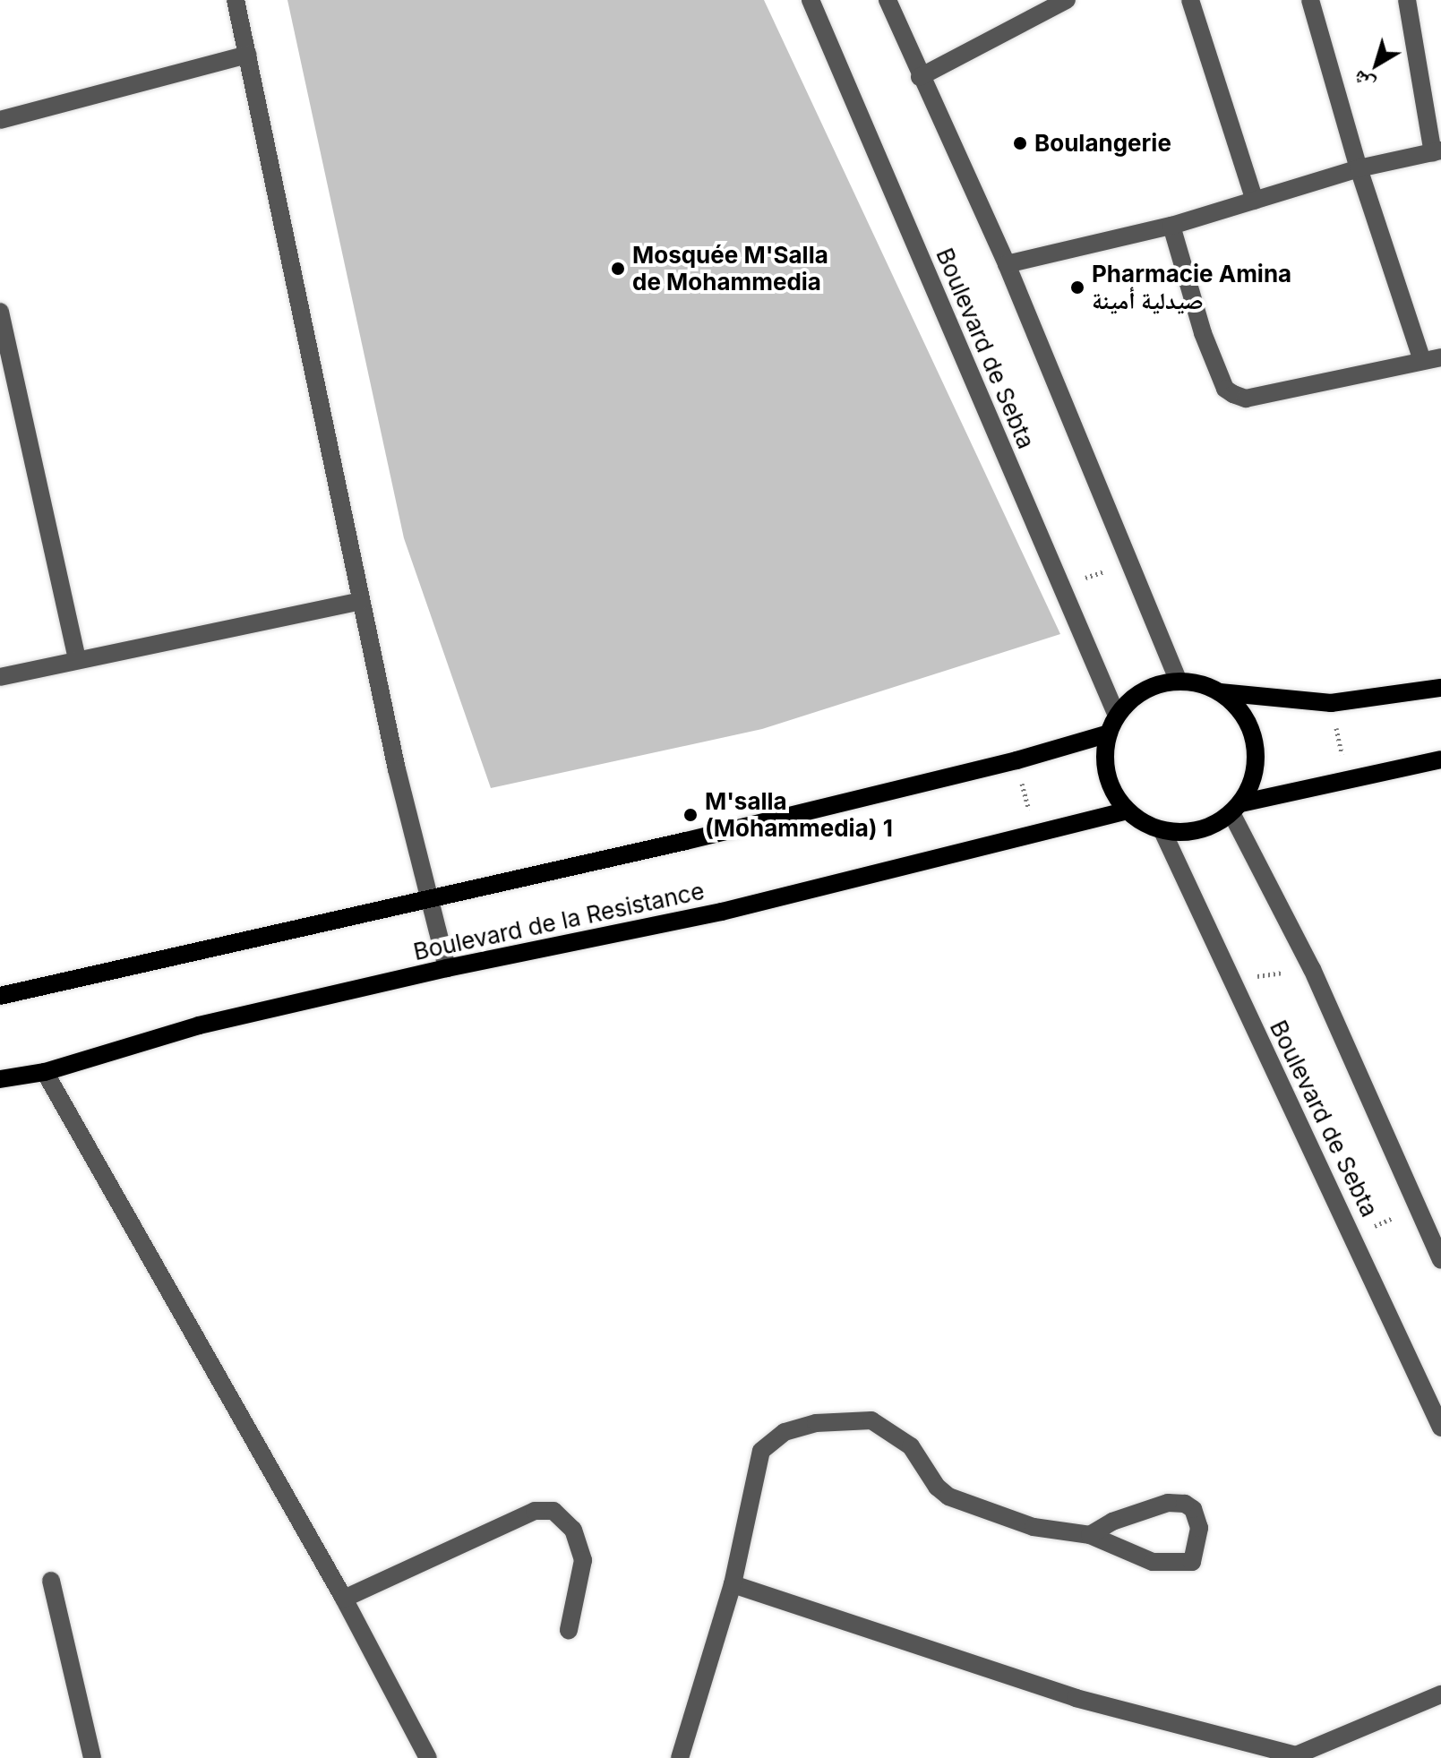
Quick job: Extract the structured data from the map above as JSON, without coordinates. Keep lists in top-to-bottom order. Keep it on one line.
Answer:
{"streets":{"main road":["Boulevard de la Resistance"],"street":["Boulevard de Sebta"]},"crossings":[["Boulevard de Sebta","Boulevard de la Resistance"]],"places":["Boulangerie","Mosquée M'Salla de Mohammedia","Pharmacie Amina صيدلية أمينة","M'salla (Mohammedia) 1"],"north":"bottom left"}
